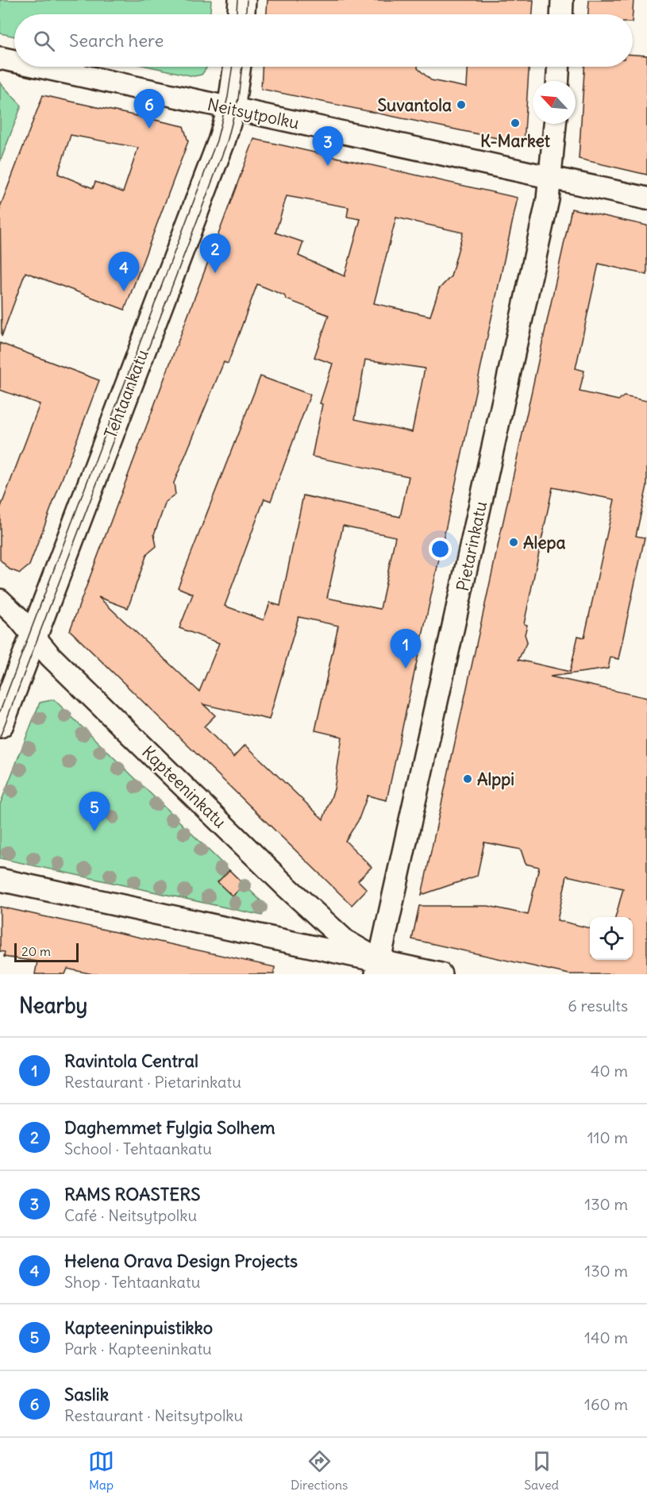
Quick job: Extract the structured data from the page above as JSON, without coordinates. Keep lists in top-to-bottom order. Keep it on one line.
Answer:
{"streets":{"street":["Neitsytpolku","Tehtaankatu","Pietarinkatu","Kapteeninkatu"]},"crossings":[["Neitsytpolku","Tehtaankatu"],["Neitsytpolku","Pietarinkatu"],["Tehtaankatu","Kapteeninkatu"],["Pietarinkatu","Kapteeninkatu"]],"places":["Suvantola","K-Market","Alepa","Alppi"],"scale_bar":"20 m","north":"top left","page":{"search":"Search here","pins":["6","3","2","4","1","5"],"scale":"20 m","heading":["Nearby","6 results"],"list":[{"mark":"1","name":"Ravintola Central","note":"Restaurant · Pietarinkatu","value":"40 m"},{"mark":"2","name":"Daghemmet Fylgia Solhem","note":"School · Tehtaankatu","value":"110 m"},{"mark":"3","name":"RAMS ROASTERS","note":"Café · Neitsytpolku","value":"130 m"},{"mark":"4","name":"Helena Orava Design Projects","note":"Shop · Tehtaankatu","value":"130 m"},{"mark":"5","name":"Kapteeninpuistikko","note":"Park · Kapteeninkatu","value":"140 m"},{"mark":"6","name":"Saslik","note":"Restaurant · Neitsytpolku","value":"160 m"}],"nav":["Map","Directions","Saved"]}}
